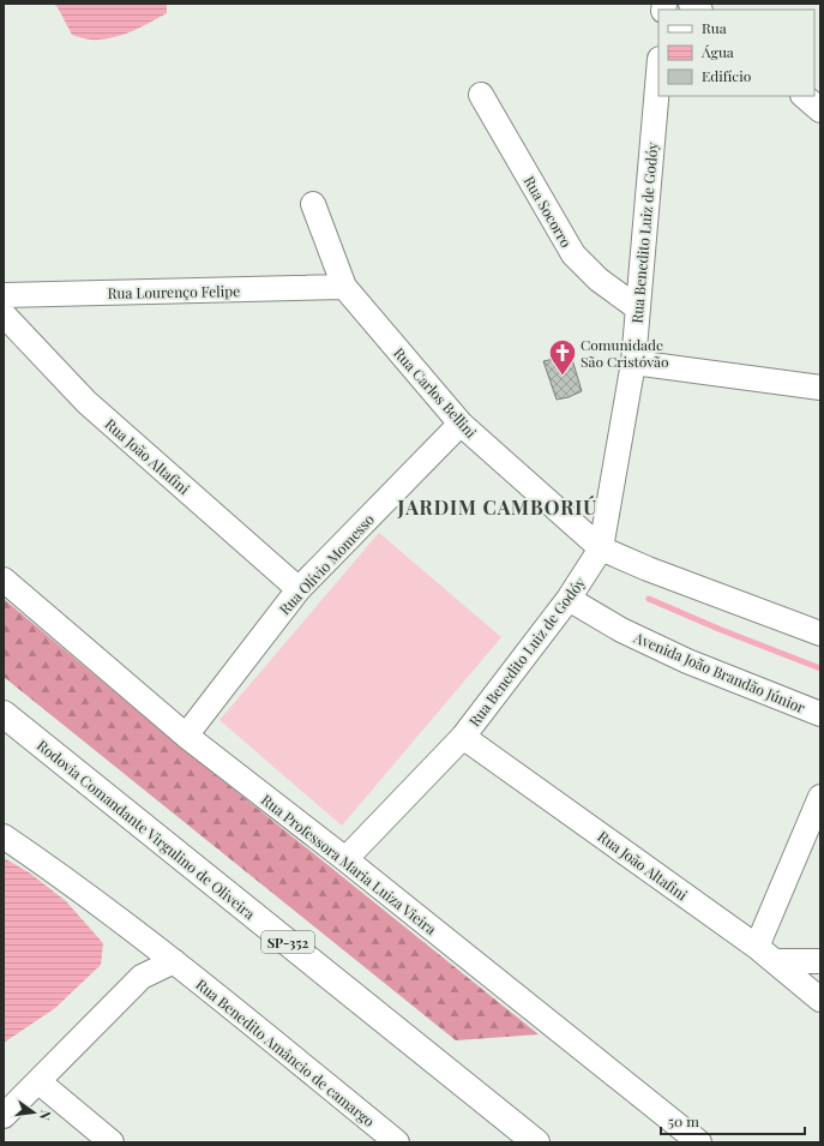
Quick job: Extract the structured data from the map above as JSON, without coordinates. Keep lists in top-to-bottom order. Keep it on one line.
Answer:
{"streets":{"highway":["Rodovia Comandante Virgulino de Oliveira","SP-352"],"street":["Rua Socorro","Rua Benedito Luiz de Godóy","Rua Lourenço Felipe","Rua Carlos Bellini","Rua João Altafini","Rua Olívio Momesso","Avenida João Brandão Júnior","Rua Professora Maria Luiza Vieira","Rua Benedito Amâncio de camargo"]},"crossings":[["Rua Socorro","Rua Benedito Luiz de Godóy"],["Rua Benedito Luiz de Godóy","Rua Carlos Bellini"],["Rua Benedito Luiz de Godóy","Rua João Altafini"],["Rua Benedito Luiz de Godóy","Avenida João Brandão Júnior"],["Rua Benedito Luiz de Godóy","Rua Professora Maria Luiza Vieira"],["Rua Lourenço Felipe","Rua Carlos Bellini"],["Rua Carlos Bellini","Rua Olívio Momesso"],["Rua João Altafini","Rua Olívio Momesso"],["Rua Olívio Momesso","Rua Professora Maria Luiza Vieira"]],"districts":["JARDIM CAMBORIÚ"],"places":{"church":["Comunidade São Cristóvão"]},"legend":["Rua","Água","Edifício"],"scale_bar":"50 m","north":"right"}
